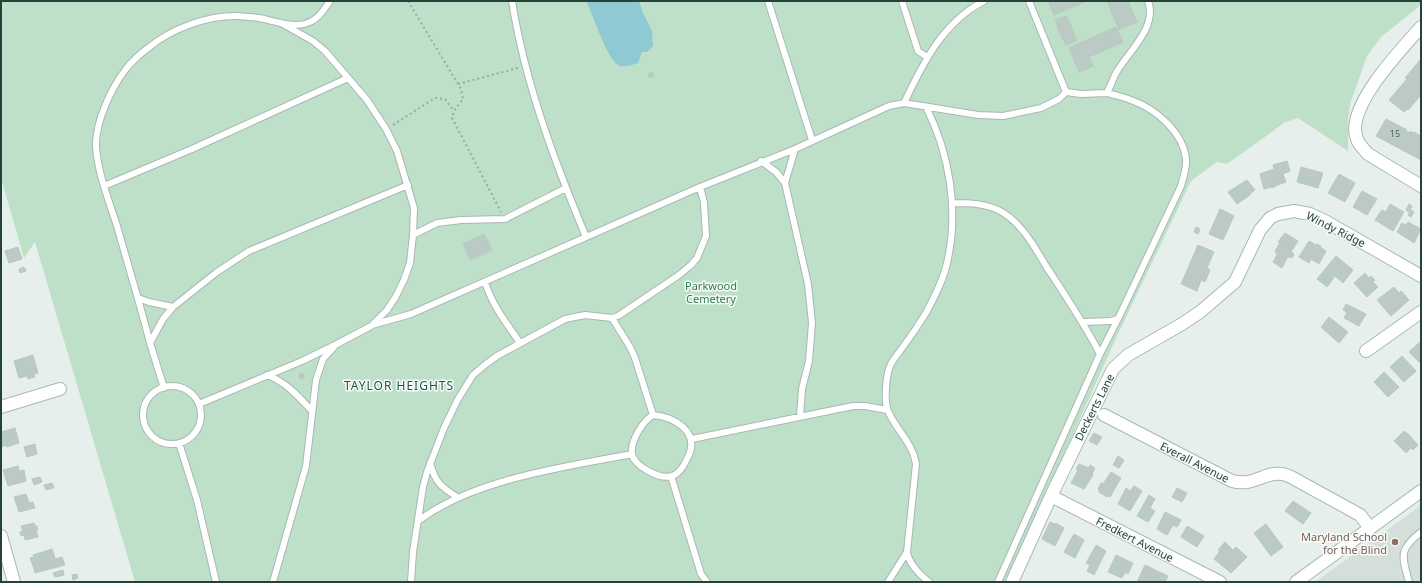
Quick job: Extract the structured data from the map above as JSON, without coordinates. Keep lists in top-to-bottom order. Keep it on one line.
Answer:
{"streets":{"street":["Windy Ridge","Deckerts Lane","Everall Avenue","Fredkert Avenue"]},"crossings":[["Windy Ridge","Deckerts Lane"],["Deckerts Lane","Fredkert Avenue"]],"districts":["TAYLOR HEIGHTS"],"parks":["Parkwood Cemetery"],"places":["Maryland School for the Blind"],"house_numbers":["15"]}
